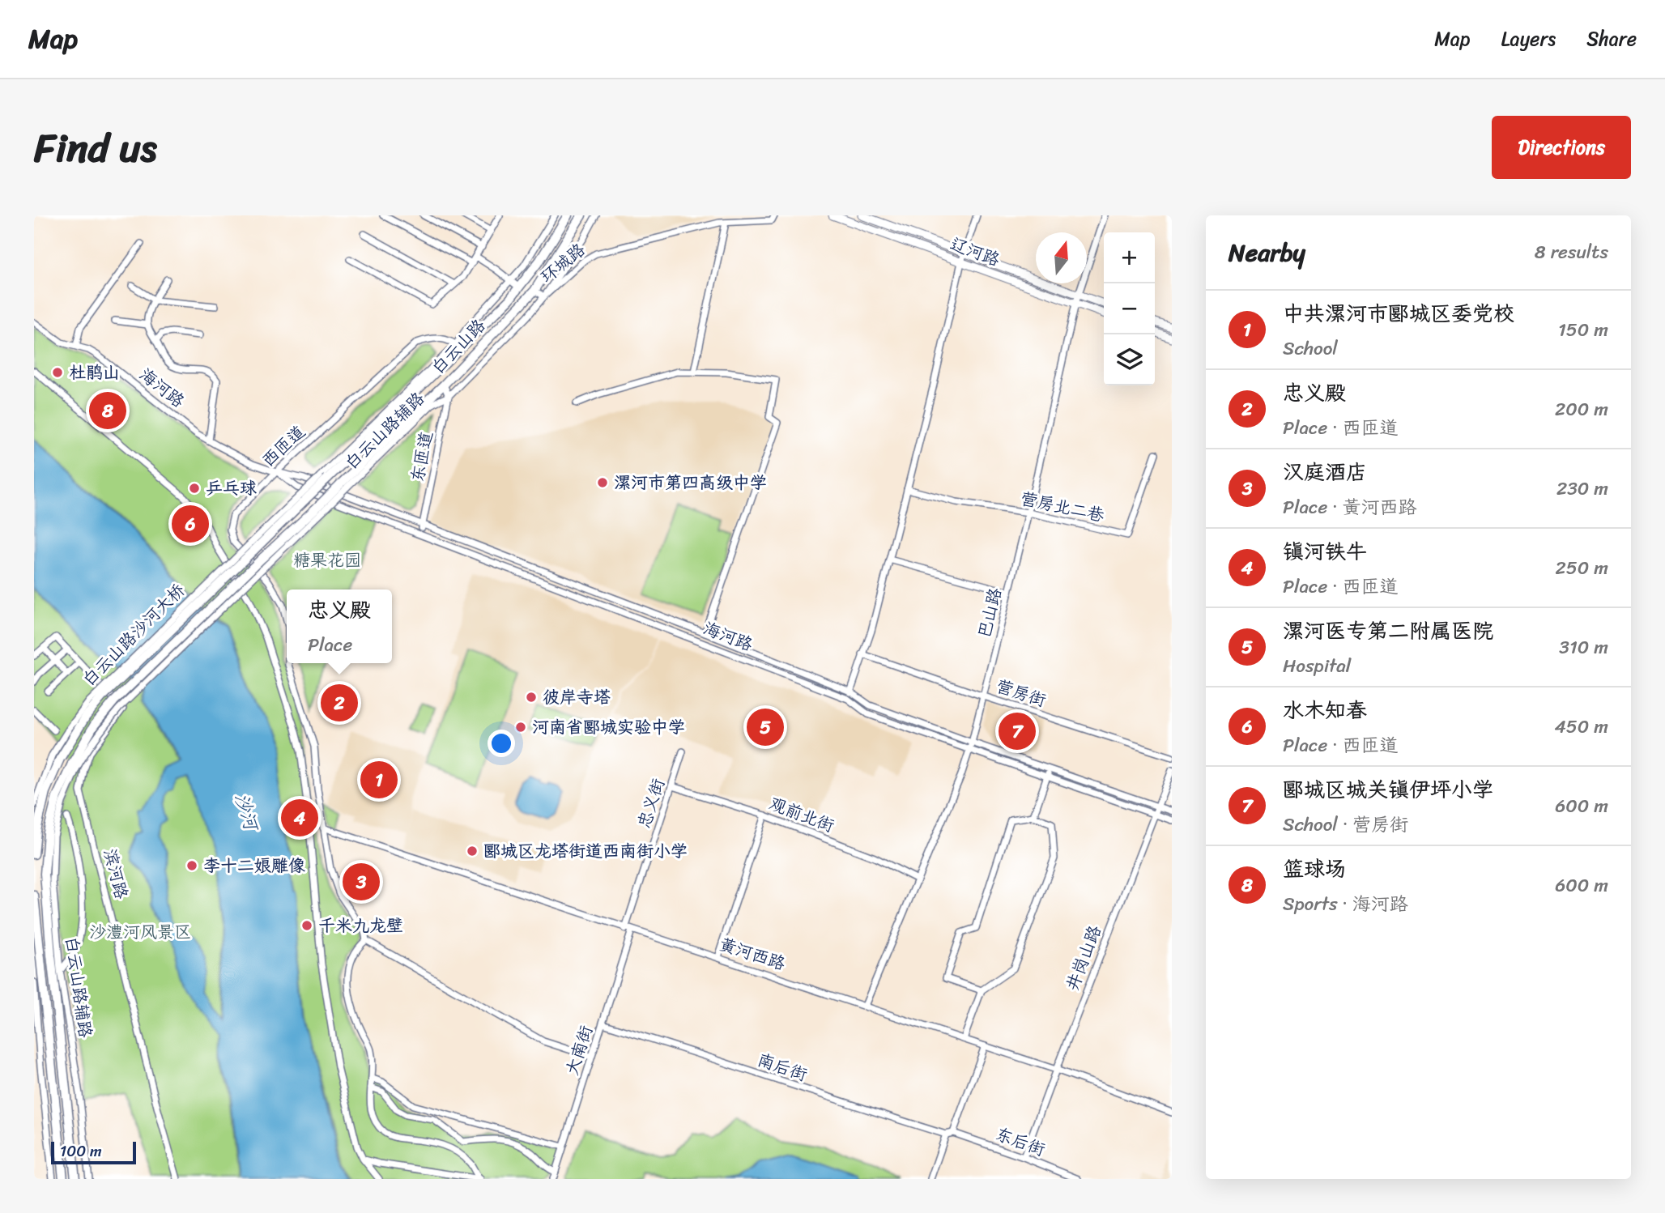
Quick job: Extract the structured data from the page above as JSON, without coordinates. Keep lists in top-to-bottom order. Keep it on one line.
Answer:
{"streets":{"highway":["白云山路","白云山路沙河大桥"],"main road":["辽河路"],"street":["环城路","海河路","白云山路辅路","西匝道","东匝道","营房北二巷","巴山路","营房街","忠义街","观前北街","滨河路","黄河西路","井岗山路","大南街","南后街","东后街"]},"crossings":[["辽河路","巴山路"],["环城路","白云山路"],["环城路","白云山路辅路"],["白云山路","白云山路辅路"],["白云山路","西匝道"],["白云山路","白云山路沙河大桥"],["海河路","西匝道"],["海河路","东匝道"],["海河路","巴山路"],["海河路","井岗山路"],["白云山路辅路","东匝道"],["白云山路辅路","白云山路沙河大桥"],["西匝道","黄河西路"],["营房北二巷","巴山路"],["巴山路","营房街"],["巴山路","观前北街"],["巴山路","黄河西路"],["忠义街","观前北街"],["忠义街","黄河西路"],["忠义街","大南街"],["黄河西路","井岗山路"],["黄河西路","大南街"],["井岗山路","东后街"],["大南街","南后街"],["南后街","东后街"]],"water":["沙河"],"parks":["糖果花园","沙澧河风景区"],"places":["杜鹃山","漯河市第四高级中学","乒乓球","彼岸寺塔","河南省郾城实验中学","郾城区龙塔街道西南街小学","李十二娘雕像","千米九龙壁"],"scale_bar":"100 m","north":"top","page":{"header":"Map","nav":["Map","Layers","Share"],"title":"Find us","buttons":"Directions","heading":["Nearby","8 results"],"map_buttons":["+","−"],"list":[{"mark":"1","name":"中共漯河市郾城区委党校","note":"School","value":"150 m"},{"mark":"2","name":"忠义殿","note":"Place · 西匝道","value":"200 m"},{"mark":"3","name":"汉庭酒店","note":"Place · 黄河西路","value":"230 m"},{"mark":"4","name":"镇河铁牛","note":"Place · 西匝道","value":"250 m"},{"mark":"5","name":"漯河医专第二附属医院","note":"Hospital","value":"310 m"},{"mark":"6","name":"水木知春","note":"Place · 西匝道","value":"450 m"},{"mark":"7","name":"郾城区城关镇伊坪小学","note":"School · 营房街","value":"600 m"},{"mark":"8","name":"篮球场","note":"Sports · 海河路","value":"600 m"}],"pins":["8","6","2","5","7","1","4","3"],"popup":["忠义殿","Place"],"scale":"100 m"}}
